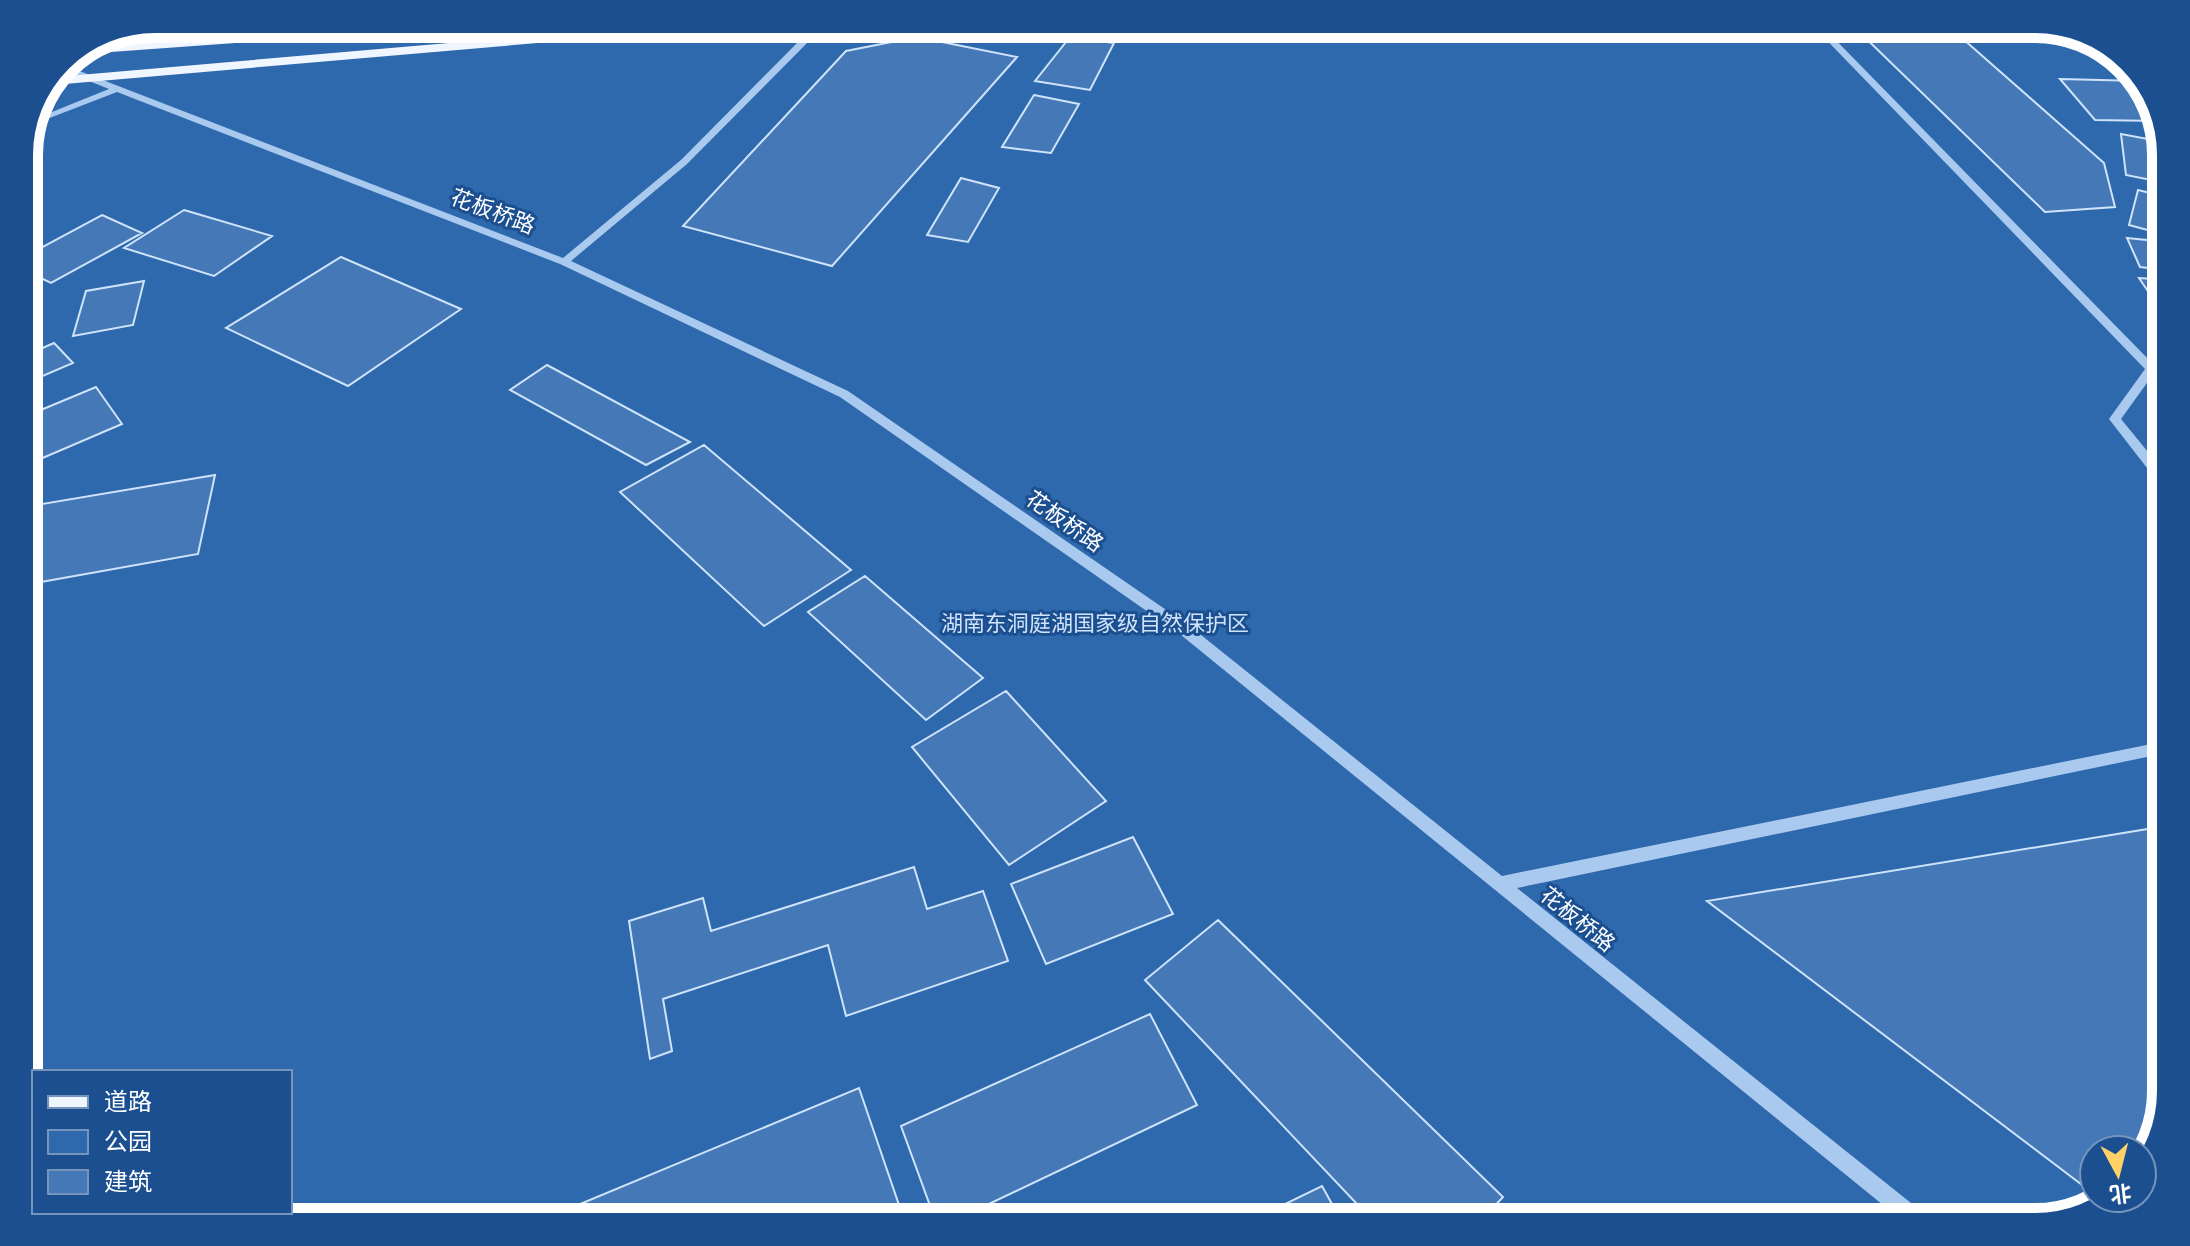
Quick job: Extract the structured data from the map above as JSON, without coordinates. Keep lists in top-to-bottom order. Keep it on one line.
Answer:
{"streets":{"street":["花板桥路"]},"parks":["湖南东洞庭湖国家级自然保护区"],"legend":["道路","公园","建筑"],"north":"bottom"}
